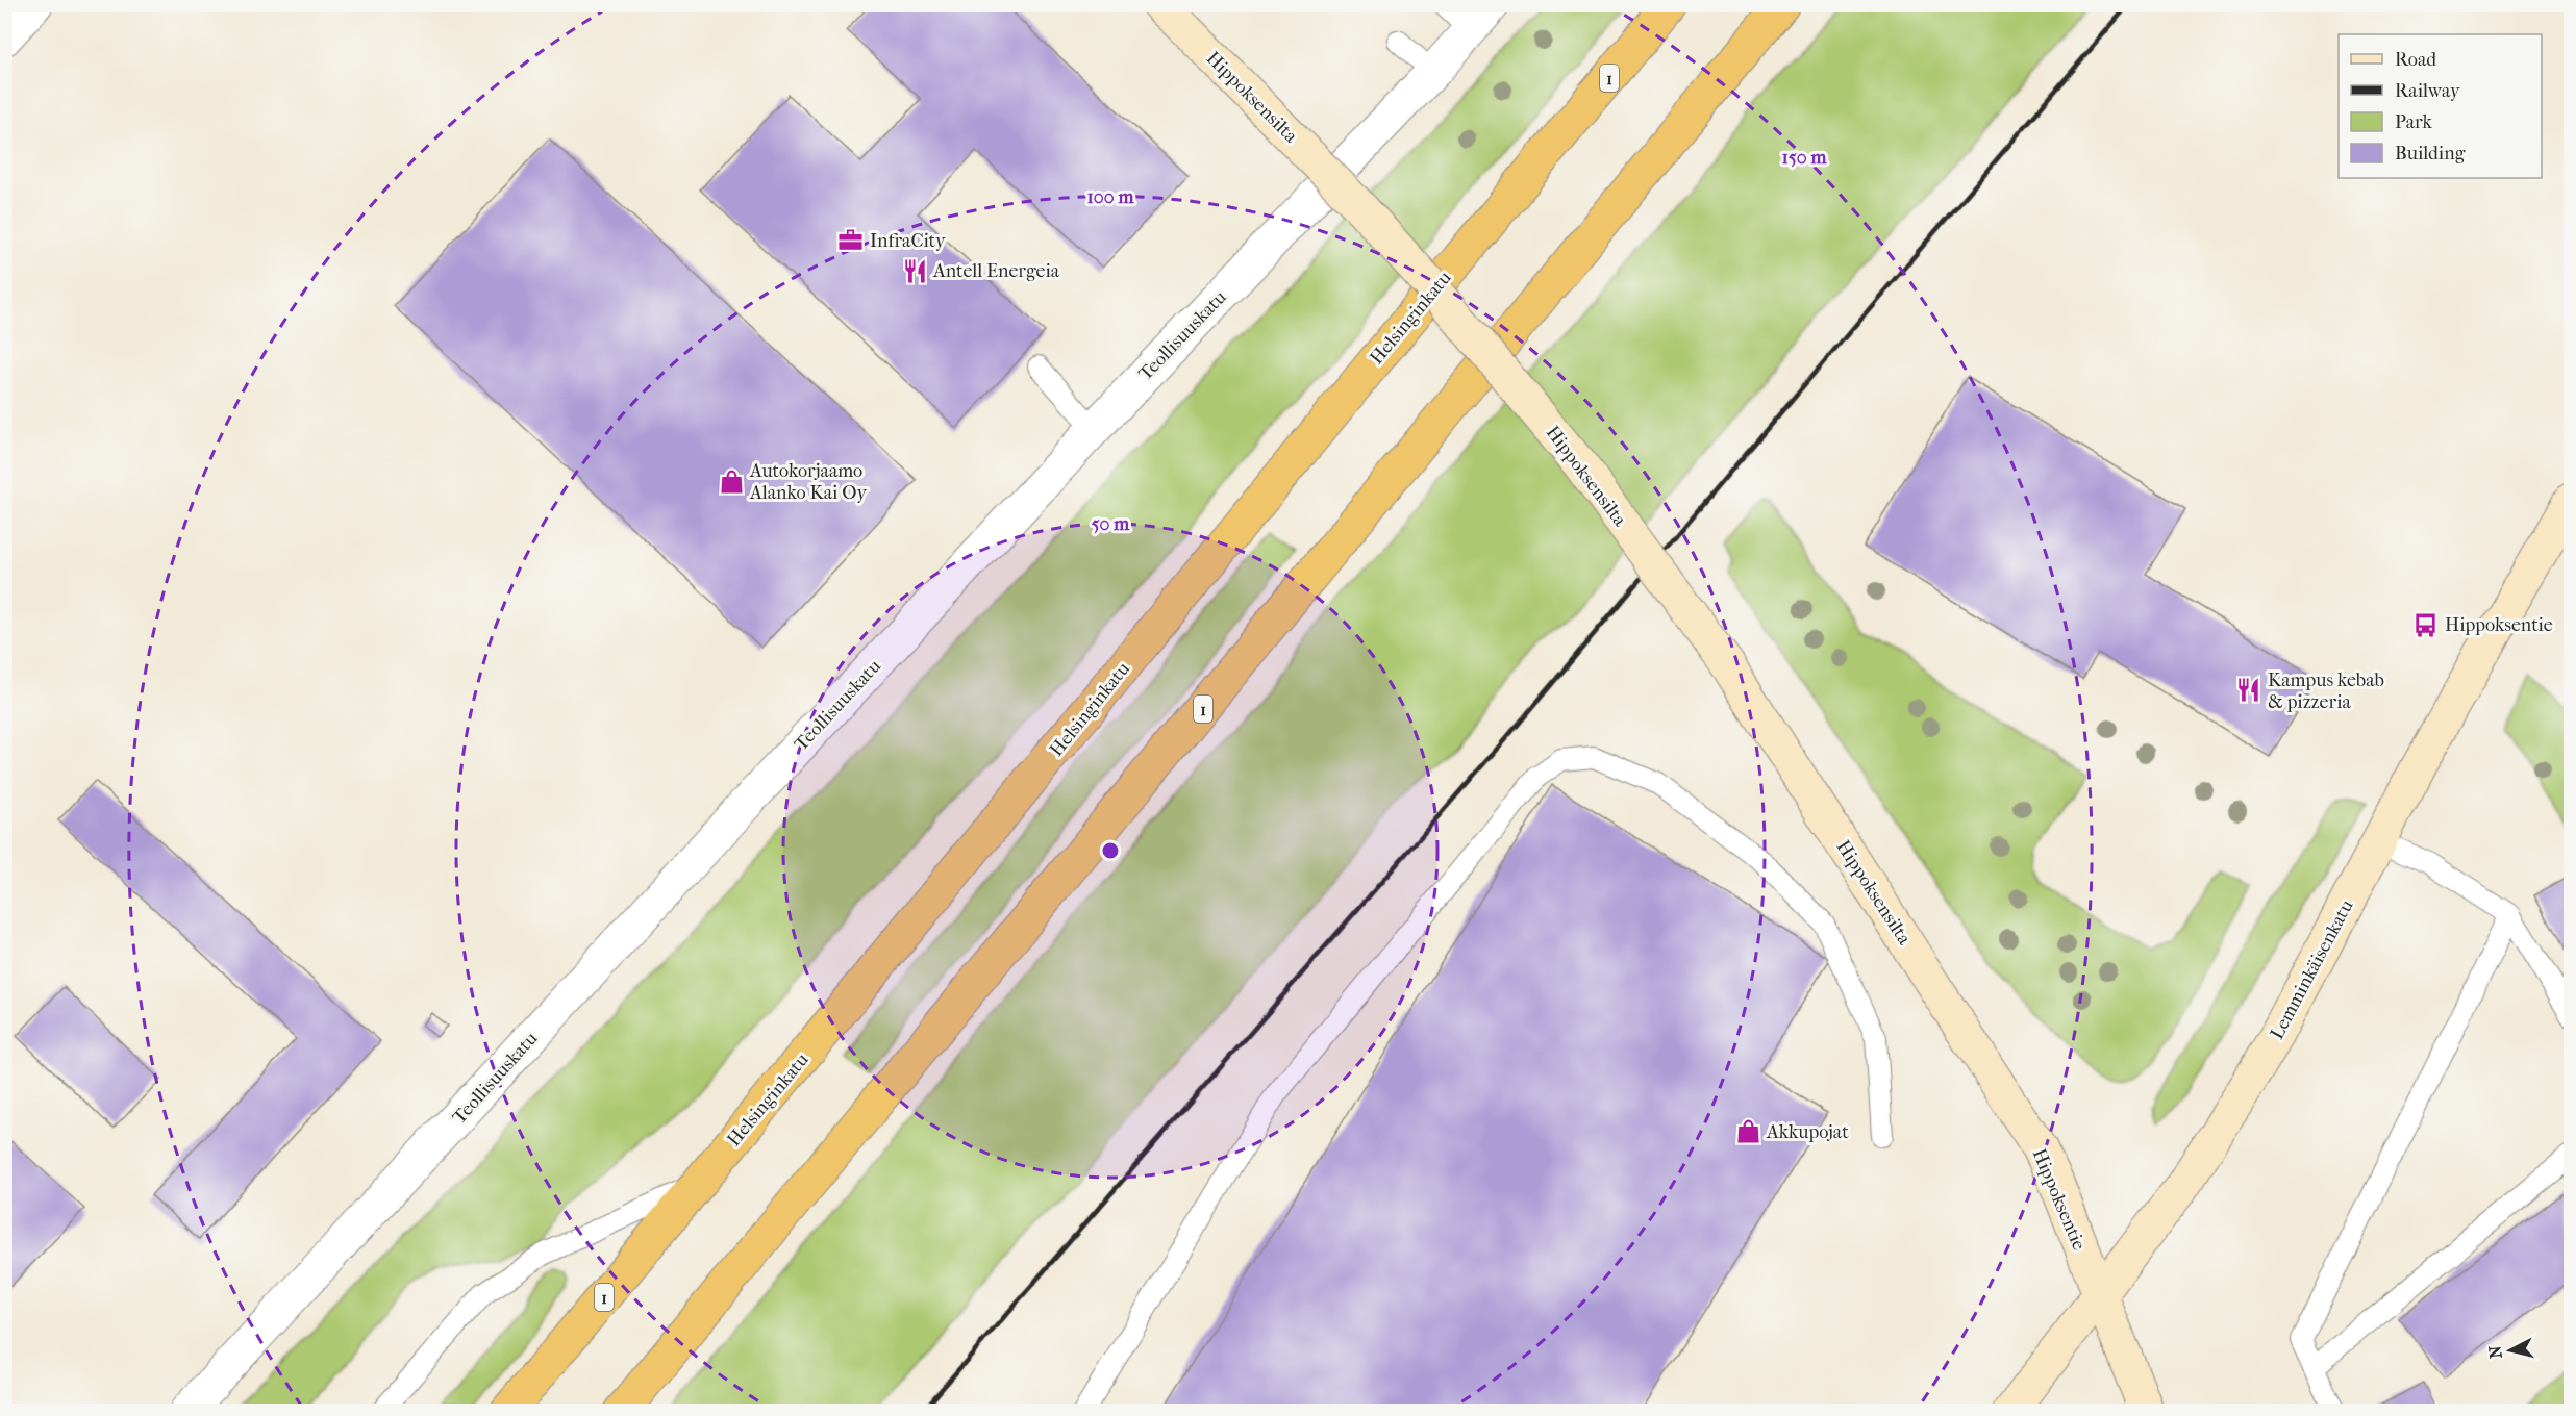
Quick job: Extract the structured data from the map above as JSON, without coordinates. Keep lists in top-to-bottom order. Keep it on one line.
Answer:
{"streets":{"highway":["1","Helsinginkatu"],"street":["Hippoksensilta","Teollisuuskatu","Lemminkäisenkatu","Hippoksentie"]},"crossings":[["Hippoksensilta","Hippoksentie"],["Lemminkäisenkatu","Hippoksentie"]],"places":{"office":["InfraCity"],"restaurant":["Antell Energeia","Kampus kebab & pizzeria"],"shop":["Autokorjaamo Alanko Kai Oy","Akkupojat"],"bus stop":["Hippoksentie"]},"legend":["Road","Railway","Park","Building"],"north":"left","rings":["150 m","100 m","50 m"]}
